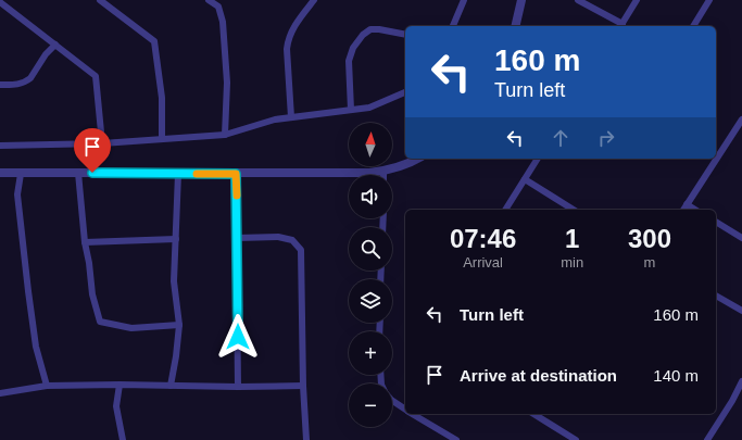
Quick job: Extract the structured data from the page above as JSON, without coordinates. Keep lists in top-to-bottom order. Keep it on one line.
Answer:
{"north":"top","page":{"turn":["160 m","Turn left"],"map_buttons":["+","−"],"eta":["07:46","Arrival","1","min","300","m"],"list":[{"name":"Turn left","value":"160 m"},{"name":"Arrive at destination","value":"140 m"}]}}
